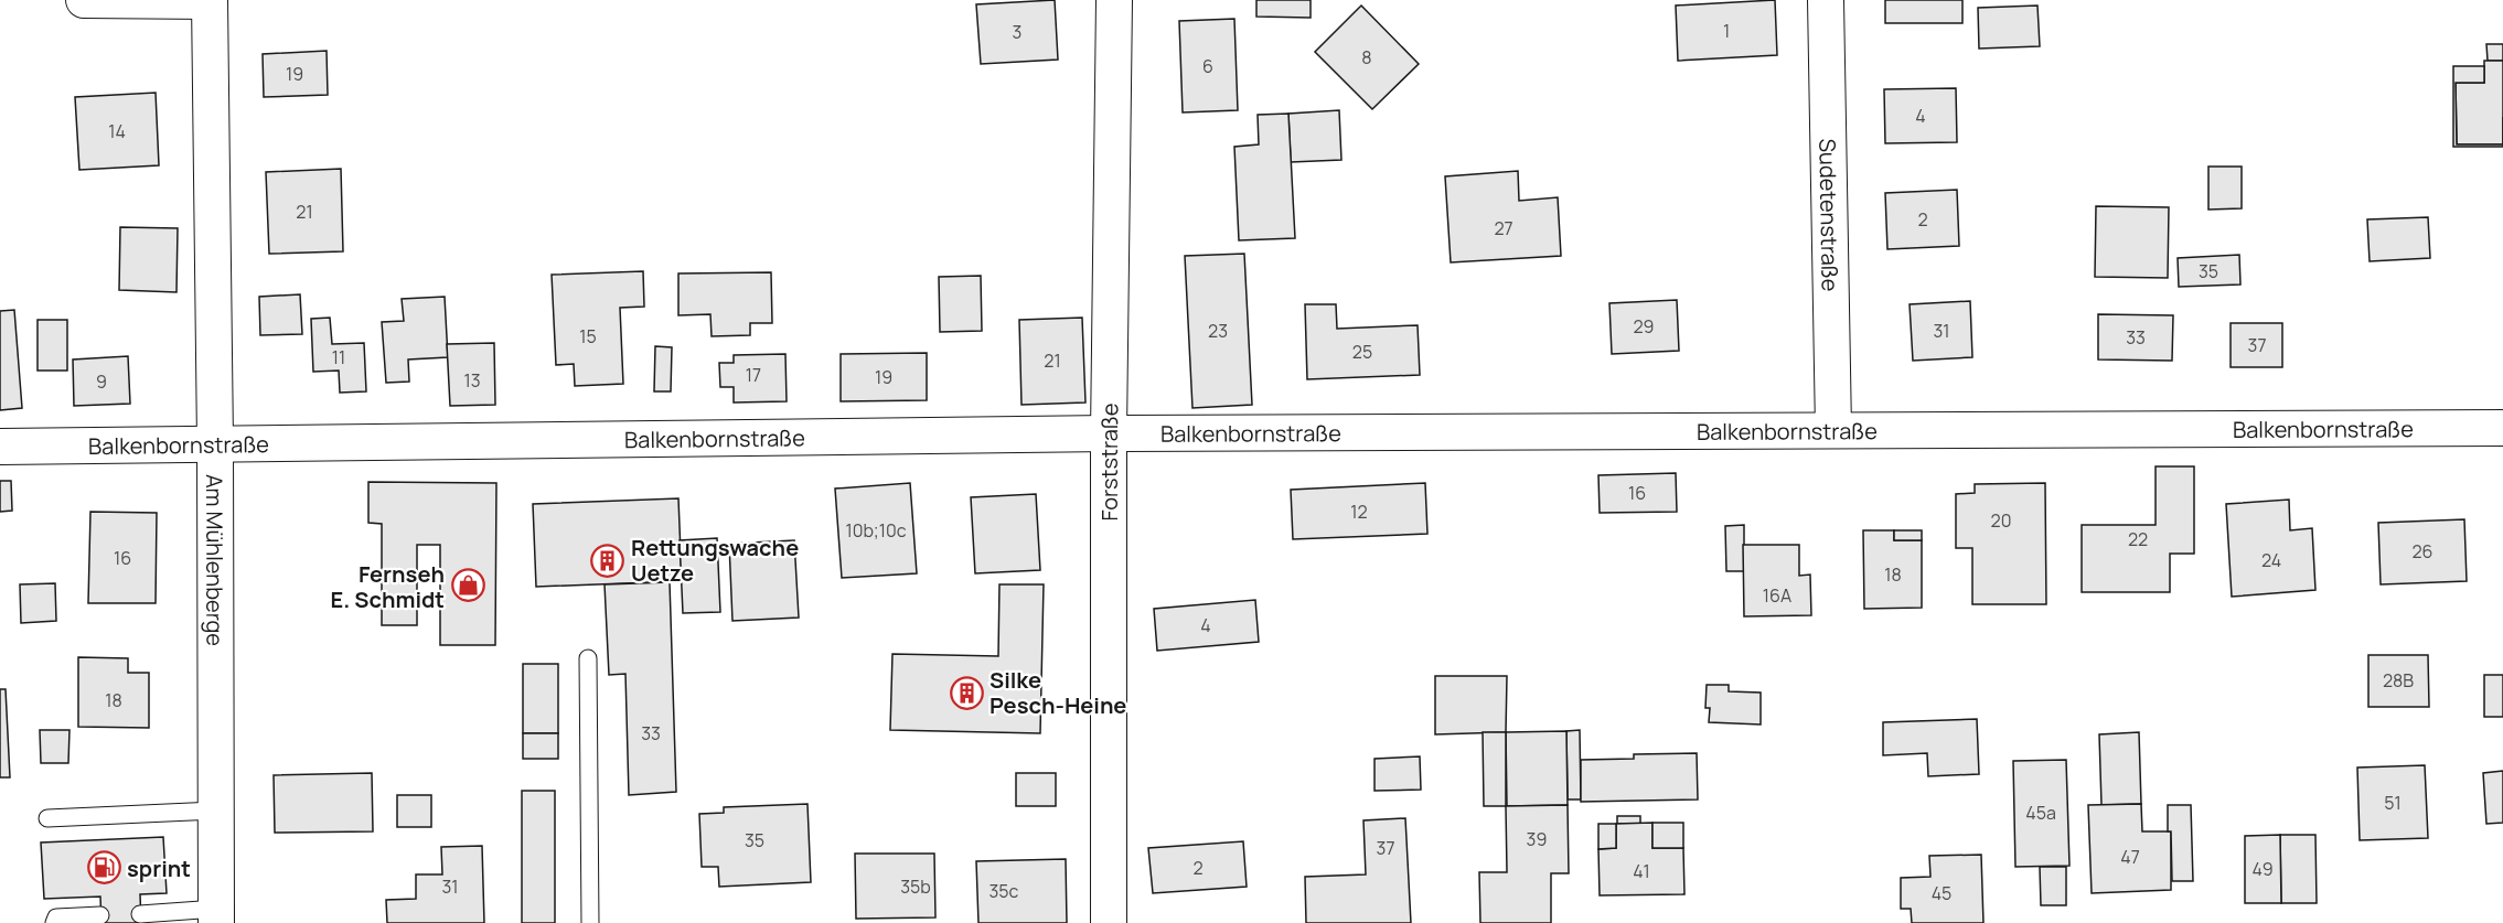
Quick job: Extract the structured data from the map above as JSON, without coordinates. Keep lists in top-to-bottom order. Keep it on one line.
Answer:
{"streets":{"street":["Sudetenstraße","Balkenbornstraße","Forststraße","Am Mühlenberge"]},"crossings":[["Sudetenstraße","Balkenbornstraße"],["Balkenbornstraße","Forststraße"],["Balkenbornstraße","Am Mühlenberge"]],"places":{"building":["Rettungswache Uetze","Silke Pesch-Heine"],"shop":["Fernseh E. Schmidt"],"fuel station":["sprint"]},"house_numbers":["1","3","8","6","19","4","14","21","2","27","35","29","23","31","15","33","37","25","11","21","17","19","13","9","16","12","20","10b;10c","22","26","16","24","18","16A","4","28B","18","33","51","45a","39","35","37","47","2","49","41","31","35b","35c","45"]}
